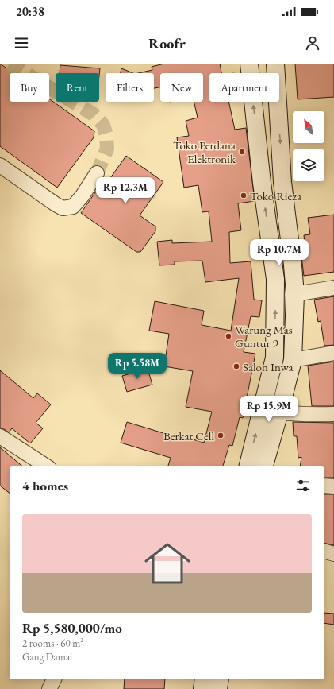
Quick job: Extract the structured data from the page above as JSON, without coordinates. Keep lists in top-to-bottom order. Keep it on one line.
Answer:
{"places":["Toko Perdana Elektronik","Toko Rieza","Warung Mas Guntur 9","Salon Inwa","Berkat Cell"],"north":"top left","page":{"status":"20:38","header":"Roofr","chip":["Buy","Rent","Filters","New","Apartment"],"price":["Rp 12.3M","Rp 10.7M","Rp 5.58M","Rp 15.9M"],"heading":"4 homes","list":[{"name":"Rp 5,580,000/mo","note":"2 rooms · 60 m² · Gang Damai"}]}}
